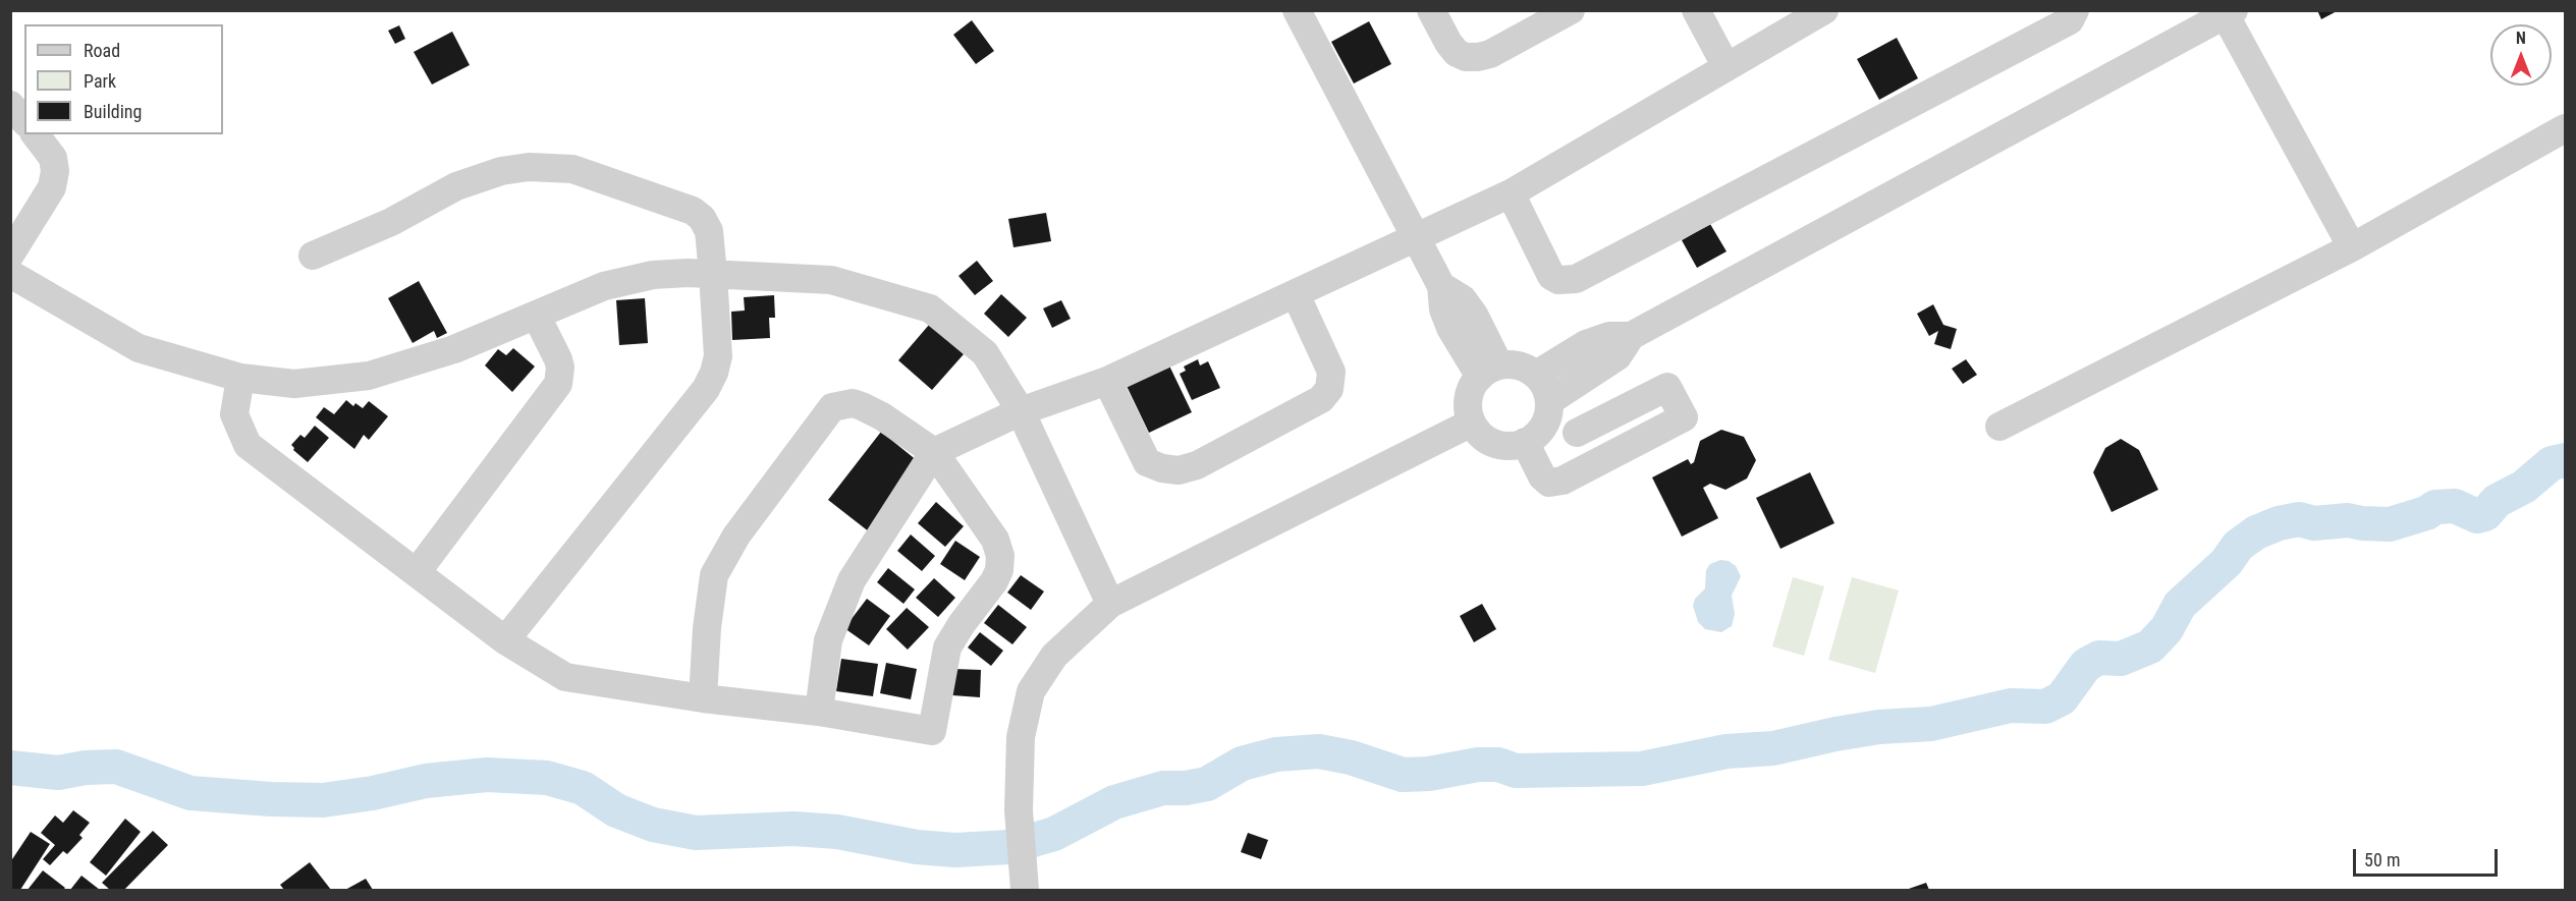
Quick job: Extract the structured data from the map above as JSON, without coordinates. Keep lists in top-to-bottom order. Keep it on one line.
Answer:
{"legend":["Road","Park","Building"],"scale_bar":"50 m","north":"top"}
